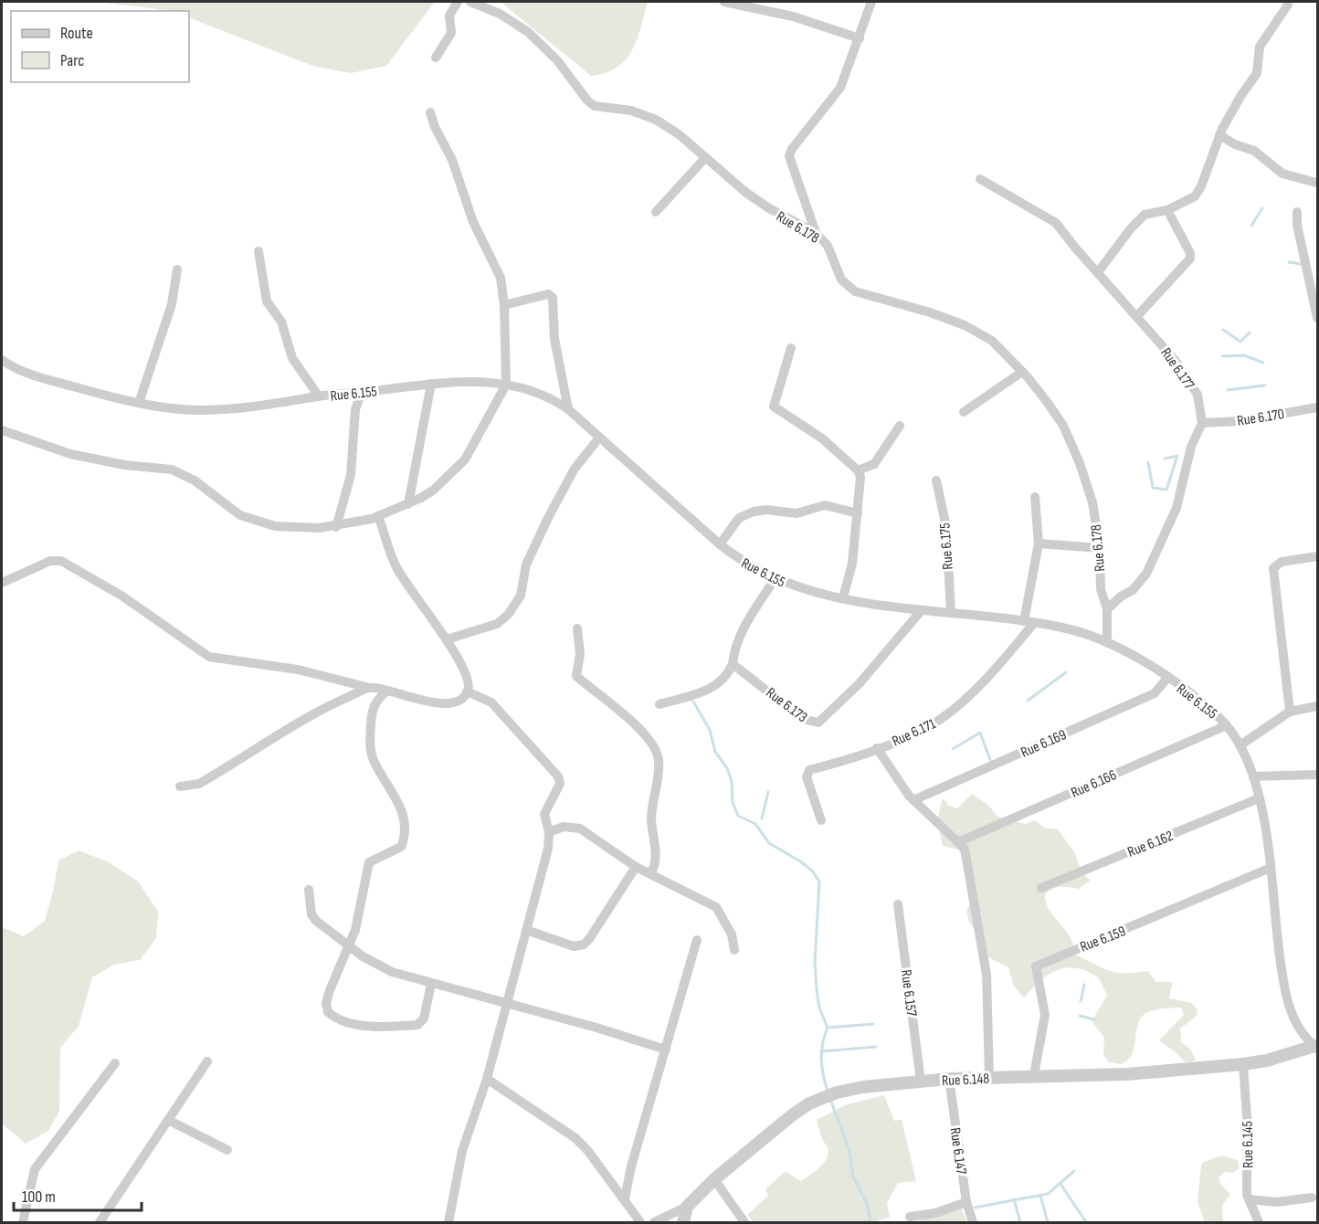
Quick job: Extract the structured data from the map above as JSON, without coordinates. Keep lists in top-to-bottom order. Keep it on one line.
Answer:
{"streets":{"street":["Rue 6.178","Rue 6.177","Rue 6.155","Rue 6.170","Rue 6.175","Rue 6.173","Rue 6.171","Rue 6.169","Rue 6.166","Rue 6.162","Rue 6.159","Rue 6.157","Rue 6.148","Rue 6.145","Rue 6.147"]},"crossings":[["Rue 6.177","Rue 6.170"],["Rue 6.155","Rue 6.175"],["Rue 6.155","Rue 6.173"],["Rue 6.155","Rue 6.171"],["Rue 6.155","Rue 6.169"],["Rue 6.155","Rue 6.166"],["Rue 6.155","Rue 6.162"],["Rue 6.155","Rue 6.159"],["Rue 6.155","Rue 6.148"],["Rue 6.159","Rue 6.148"],["Rue 6.157","Rue 6.148"],["Rue 6.148","Rue 6.145"],["Rue 6.148","Rue 6.147"]],"legend":["Route","Parc"],"scale_bar":"100 m"}
